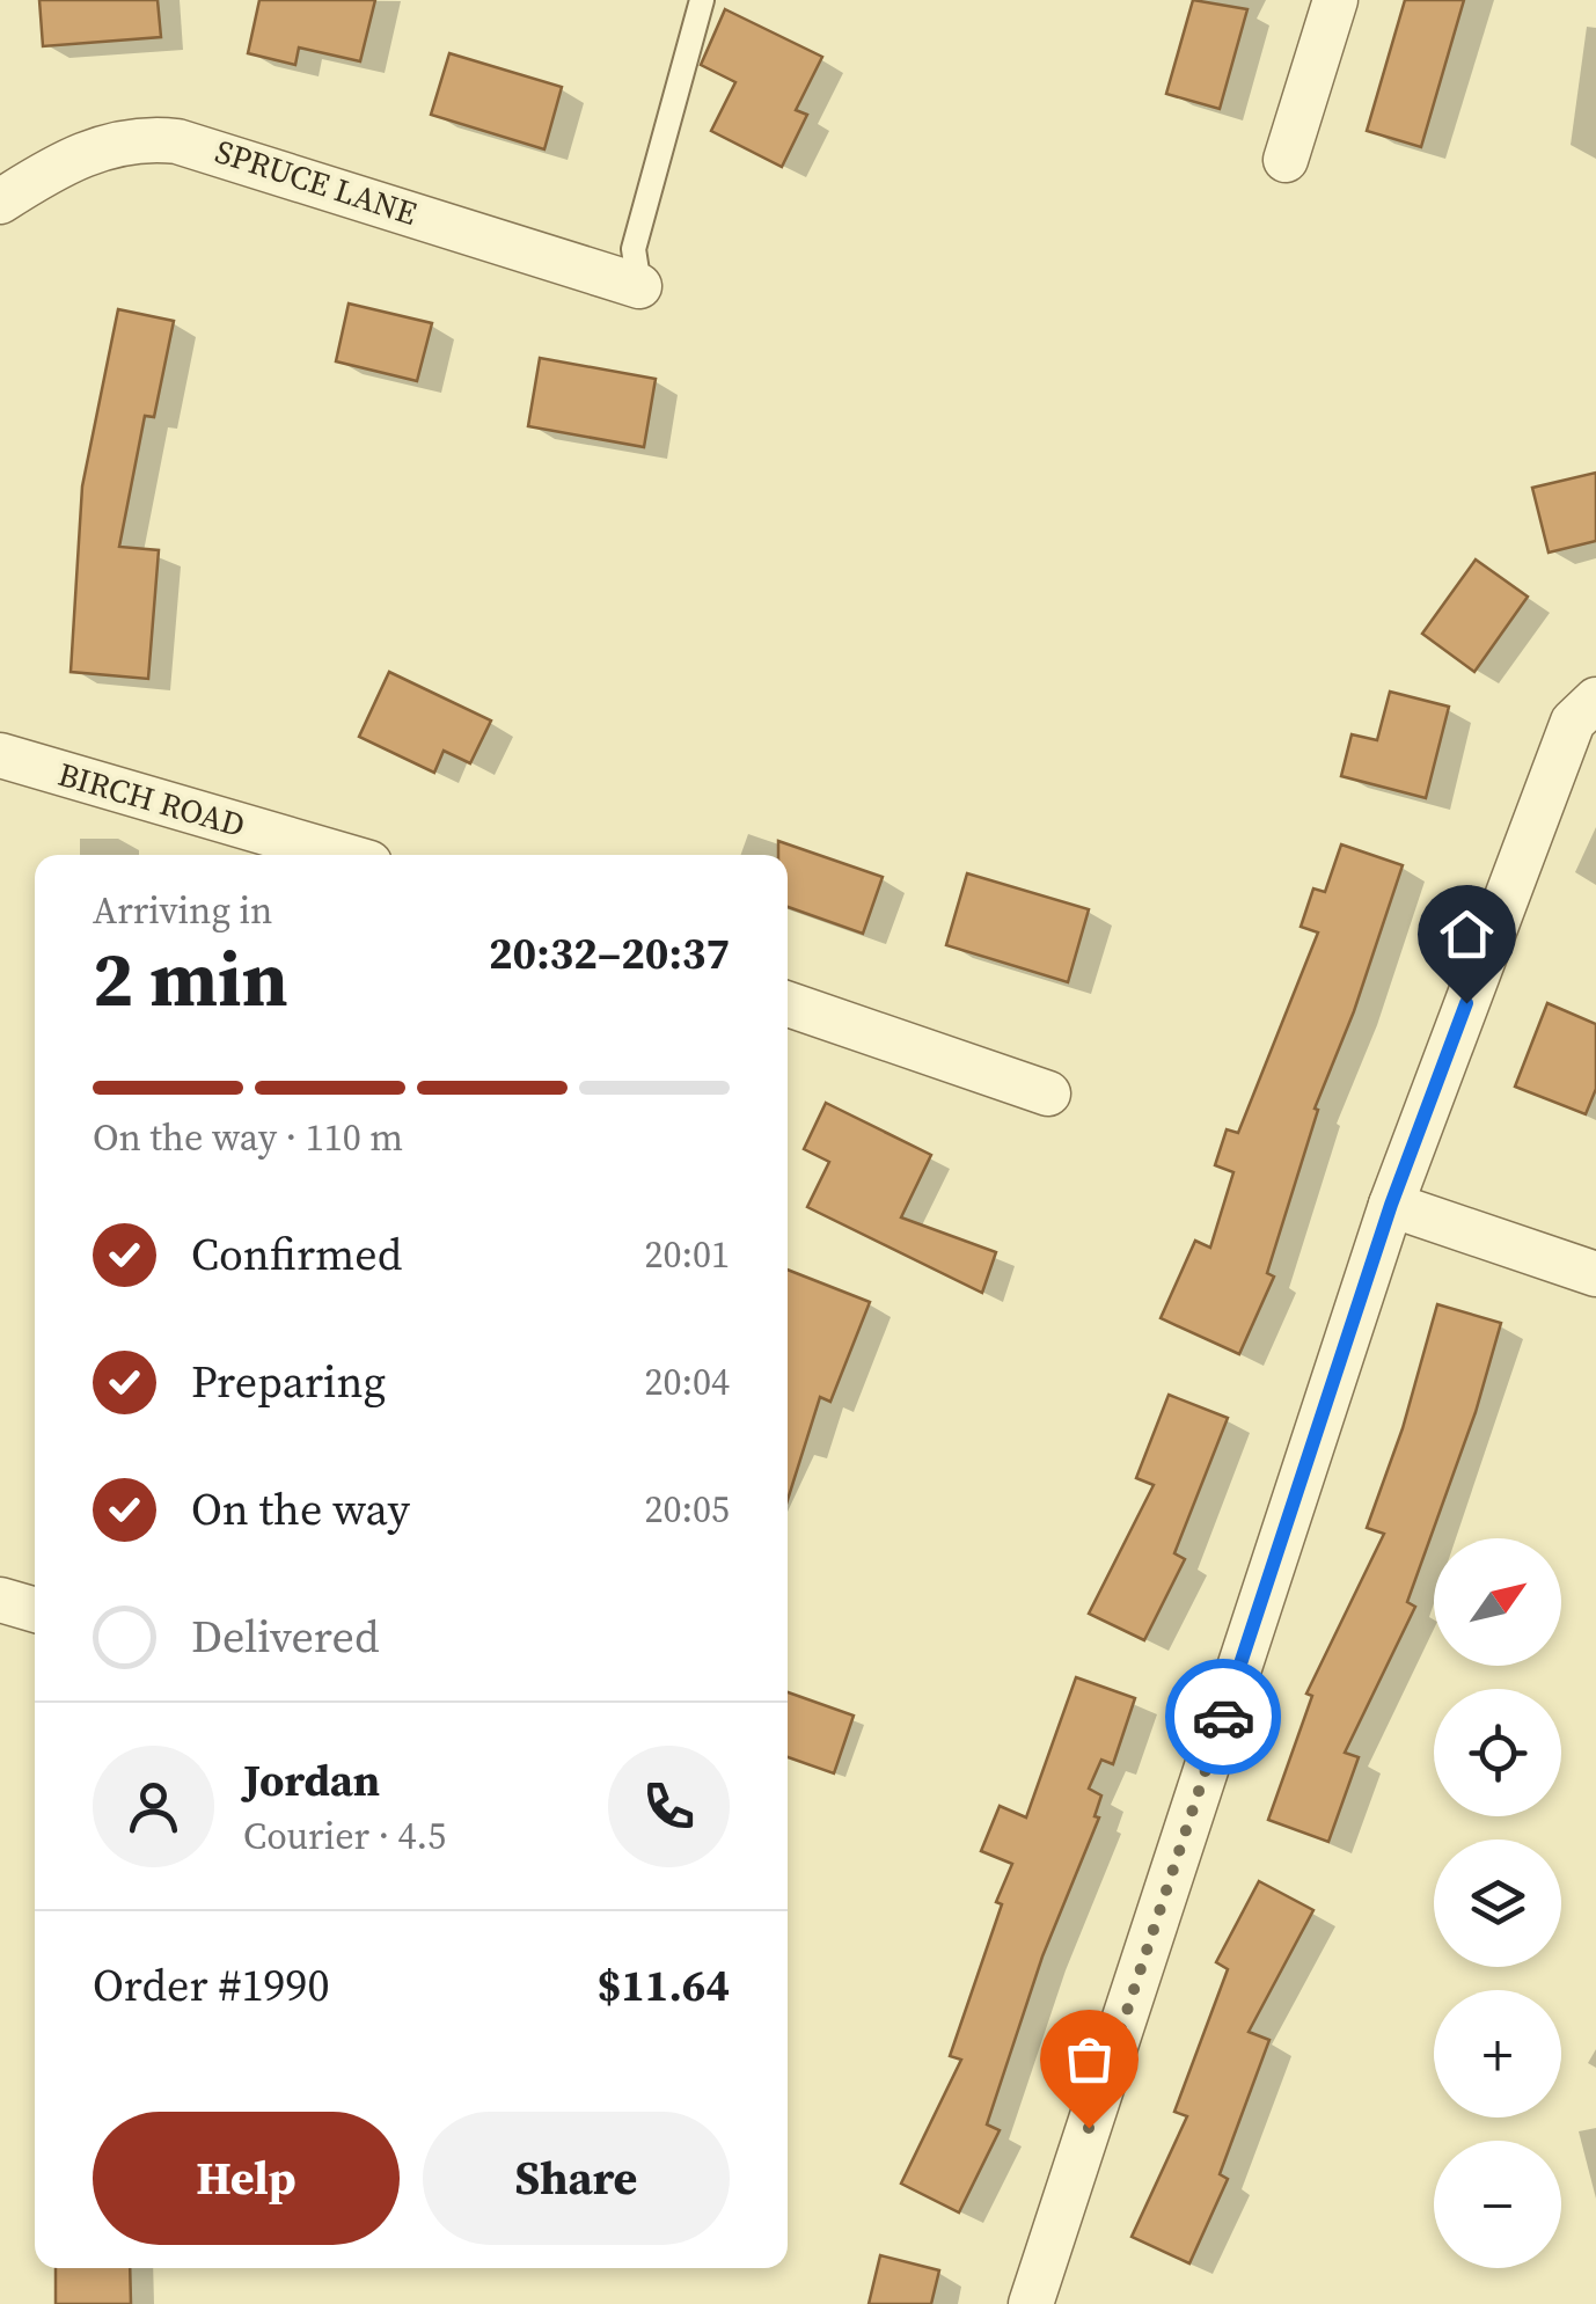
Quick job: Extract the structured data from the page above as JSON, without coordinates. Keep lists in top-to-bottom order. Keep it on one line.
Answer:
{"streets":{"street":["SPRUCE LANE","BIRCH ROAD"]},"north":"top right","page":{"heading":["2 min","Arriving in","20:32–20:37"],"panel":["Jordan","Courier · 4.5","Order #1990","$11.64"],"bar":"On the way · 110 m","list":[["Confirmed","20:01"],["Preparing","20:04"],["On the way","20:05"],"Delivered"],"map_buttons":["+","−"],"buttons":["Help","Share"]}}
